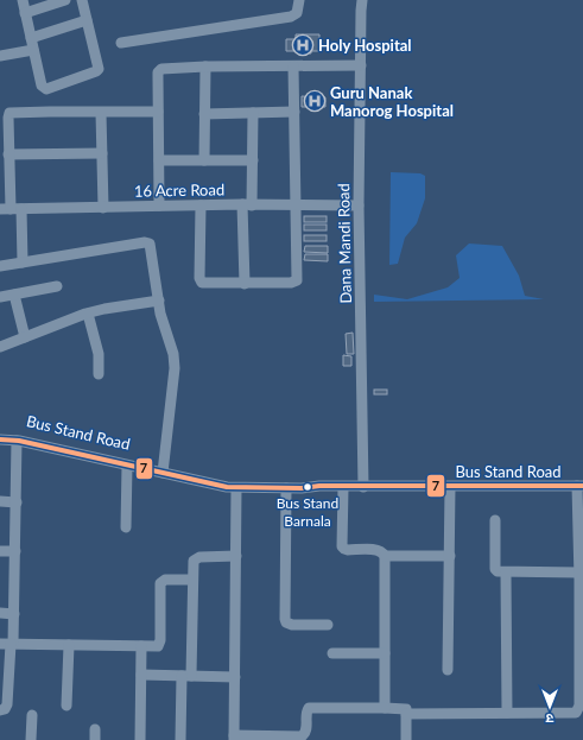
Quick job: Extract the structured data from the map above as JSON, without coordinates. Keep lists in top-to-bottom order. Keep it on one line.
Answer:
{"streets":{"street":["16 Acre Road","Dana Mandi Road","Bus Stand Road"]},"crossings":[["16 Acre Road","Dana Mandi Road"],["Dana Mandi Road","Bus Stand Road"]],"places":{"hospital":["Holy Hospital","Guru Nanak Manorog Hospital"],"other":["Bus Stand Barnala"]},"lines":["transit line 7"],"north":"bottom"}
